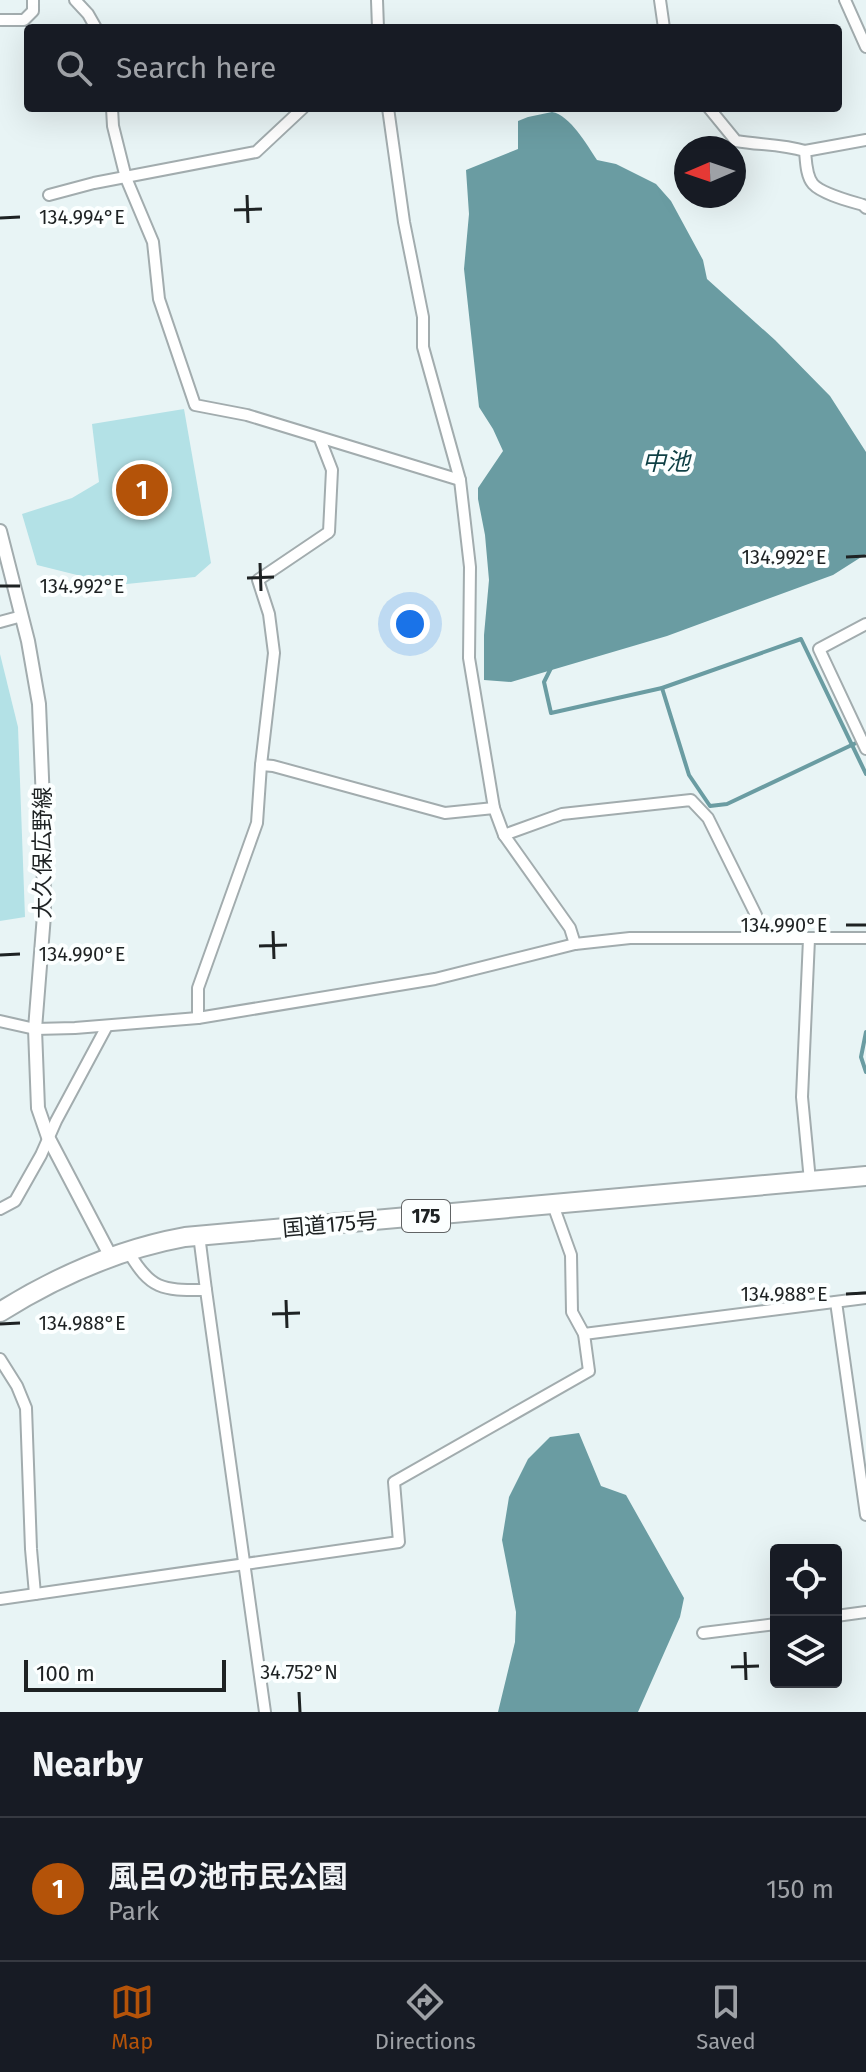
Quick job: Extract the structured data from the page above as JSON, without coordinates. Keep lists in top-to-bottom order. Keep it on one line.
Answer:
{"streets":{"highway":["175","国道175号"],"street":["大久保広野線"]},"crossings":[["大久保広野線","国道175号"]],"water":["中池"],"scale_bar":"100 m","north":"left","page":{"search":"Search here","pins":"1","scale":"100 m","heading":"Nearby","list":[{"mark":"1","name":"風呂の池市民公園","note":"Park","value":"150 m"}],"nav":["Map","Directions","Saved"]},"coordinates":["134.994°E","134.992°E","134.990°E","134.988°E","34.752°N"]}
